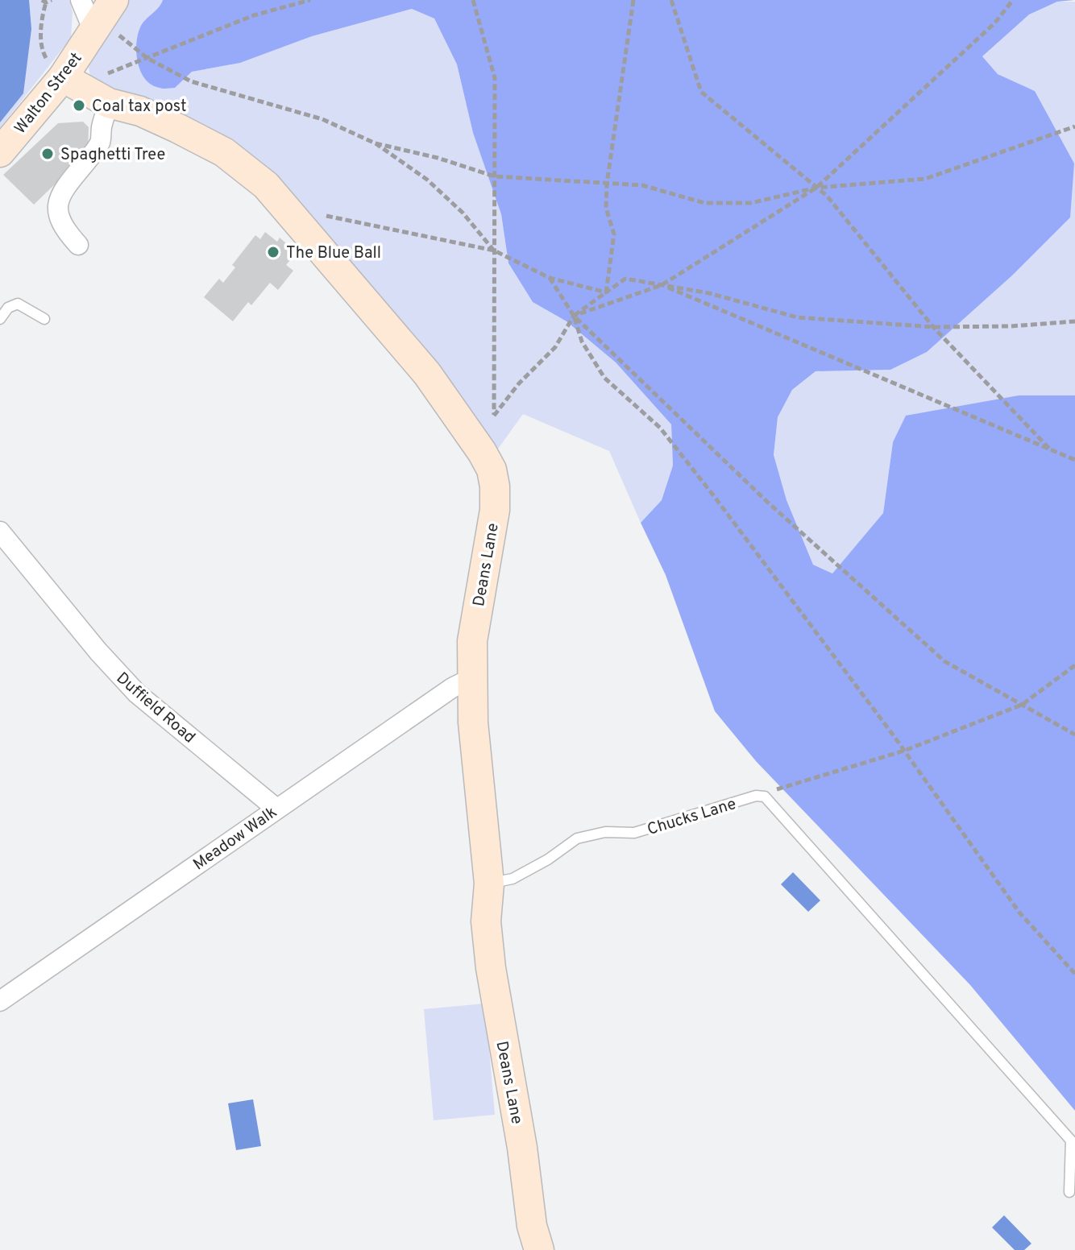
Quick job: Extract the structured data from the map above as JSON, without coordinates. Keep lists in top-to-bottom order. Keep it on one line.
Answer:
{"streets":{"street":["Walton Street","Deans Lane","Duffield Road","Meadow Walk"],"lane":["Chucks Lane"]},"crossings":[["Walton Street","Deans Lane"],["Deans Lane","Chucks Lane"],["Deans Lane","Meadow Walk"],["Duffield Road","Meadow Walk"]],"places":["Coal tax post","Spaghetti Tree","The Blue Ball"]}
